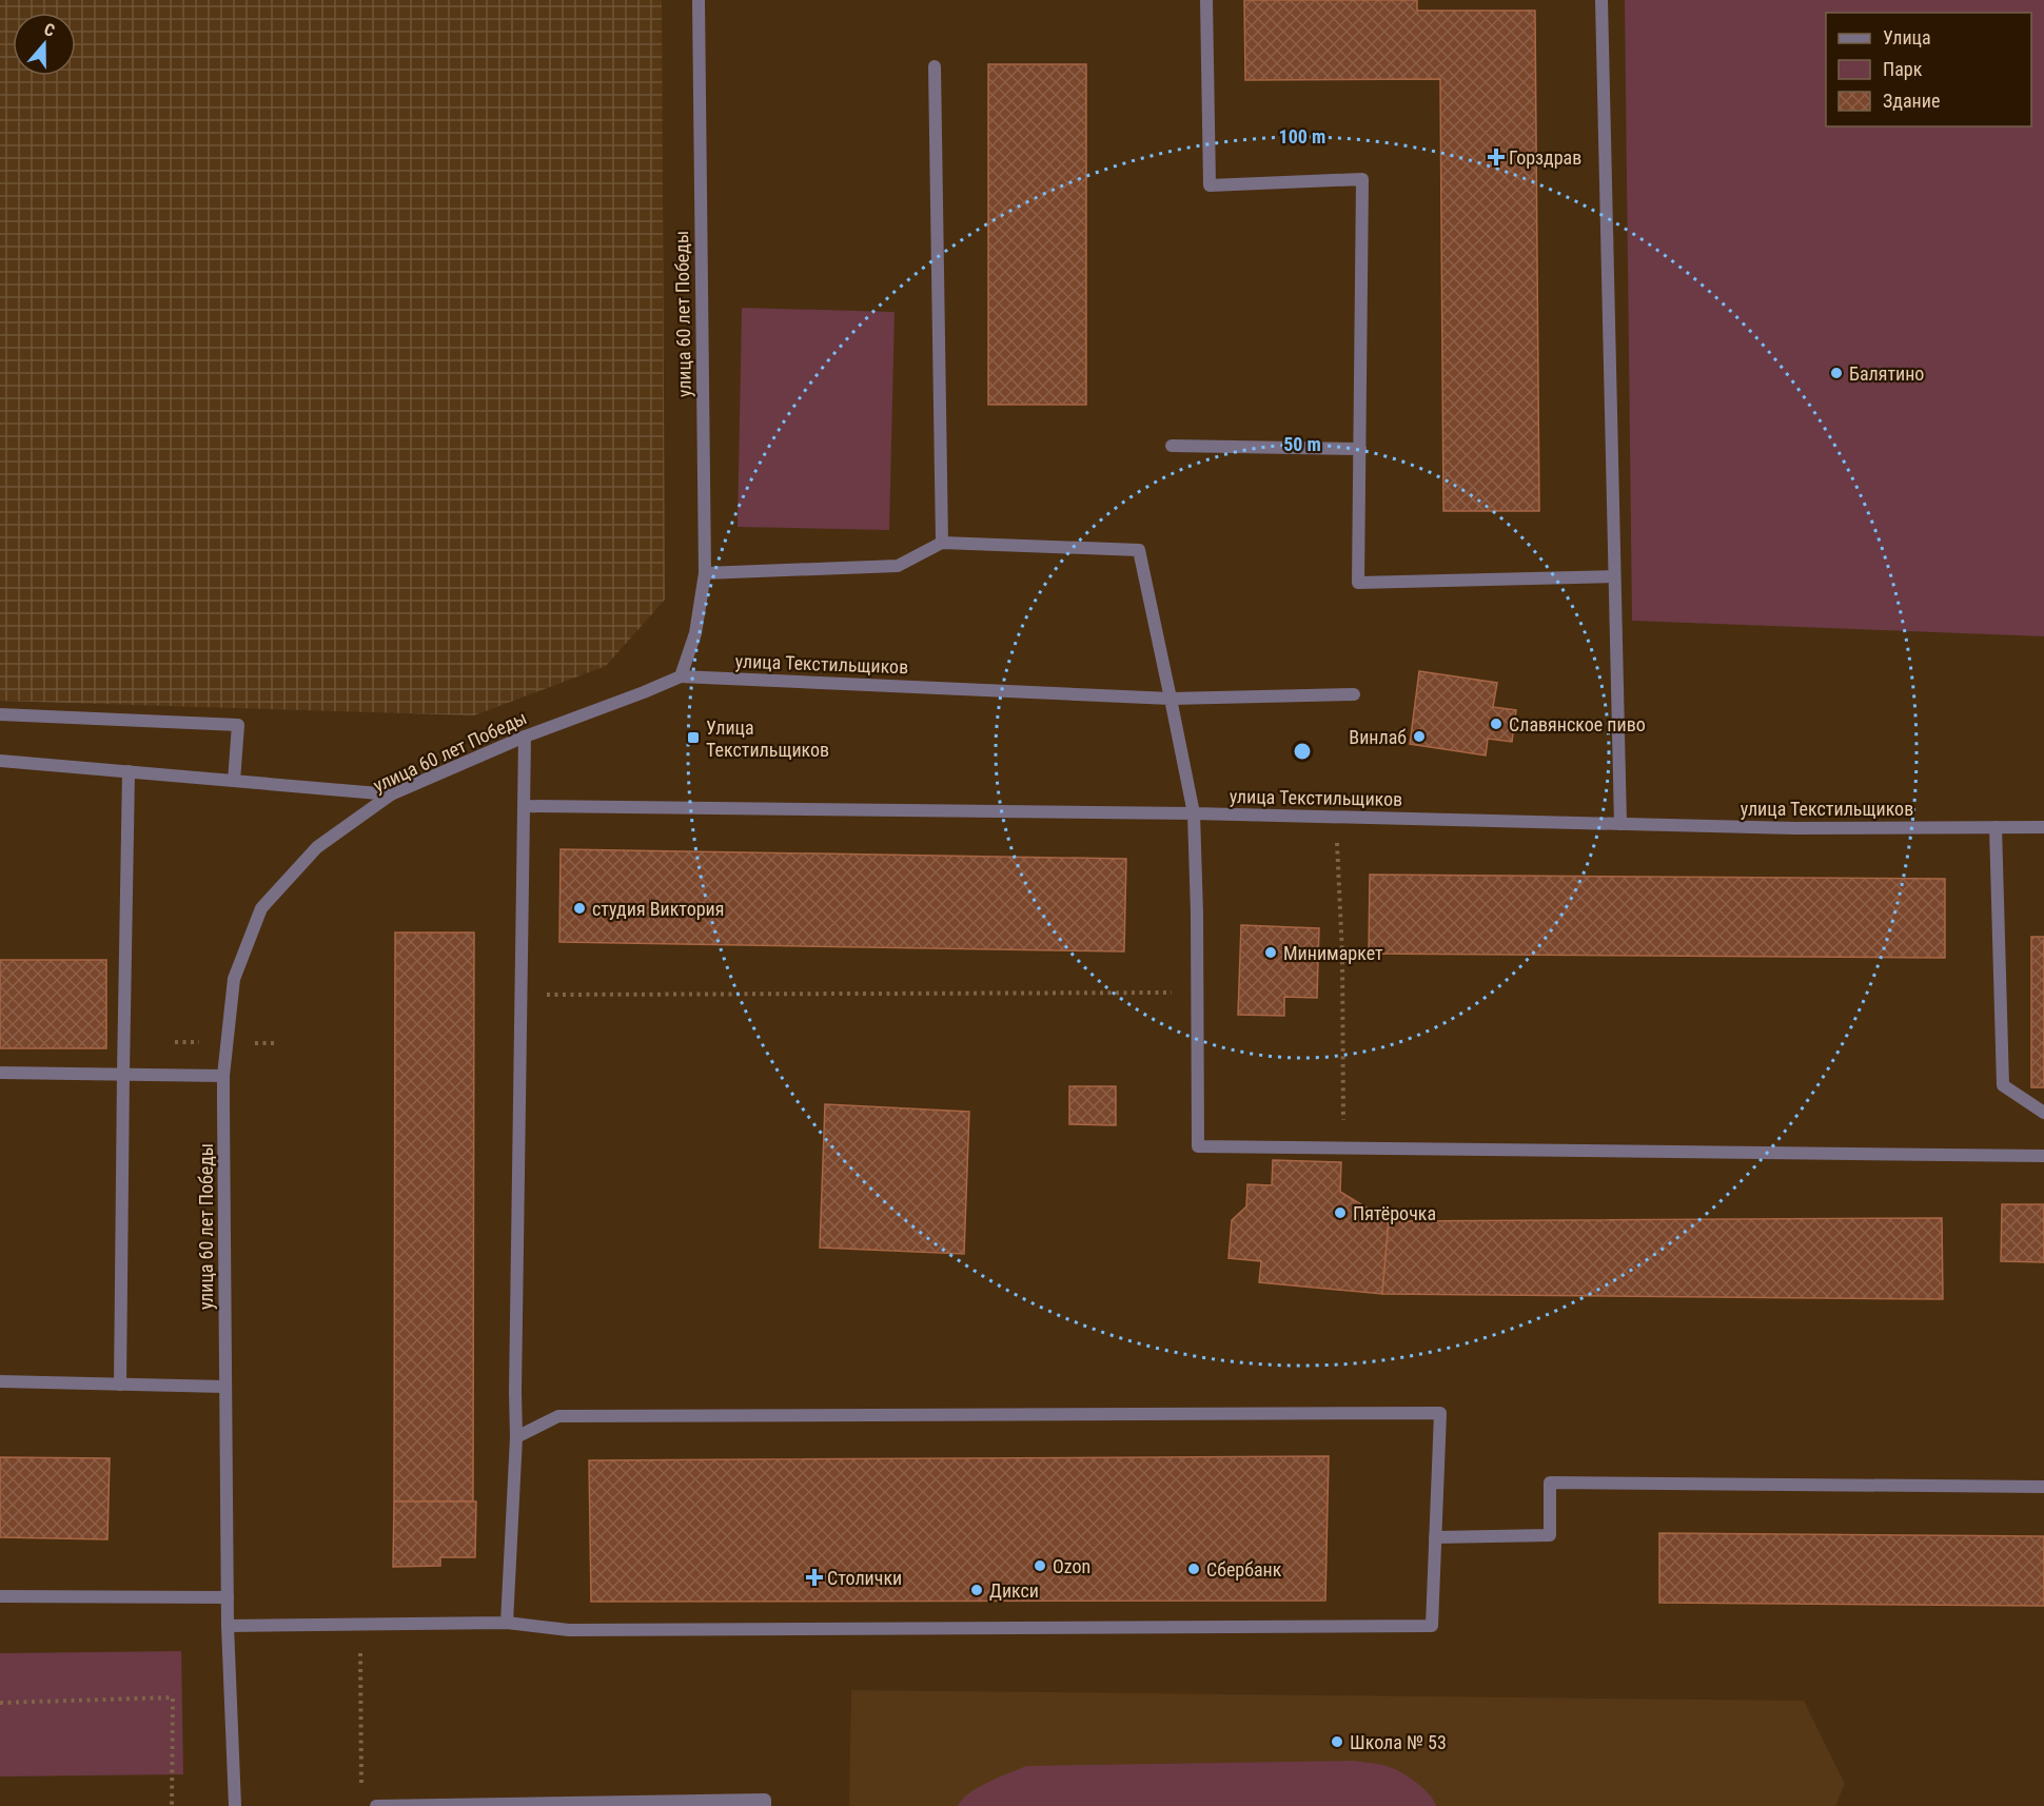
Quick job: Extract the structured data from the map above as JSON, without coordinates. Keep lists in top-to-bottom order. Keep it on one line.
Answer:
{"streets":{"street":["улица 60 лет Победы","улица Текстильщиков"]},"crossings":[["улица 60 лет Победы","улица Текстильщиков"]],"places":{"health":["Горздрав","Столички"],"other":["Балятино","Славянское пиво","Винлаб","студия Виктория","Минимаркет","Пятёрочка","Ozon","Сбербанк","Дикси","Школа № 53"],"transit":["Улица Текстильщиков"]},"legend":["Улица","Парк","Здание"],"north":"top","rings":["100 m","50 m"]}
